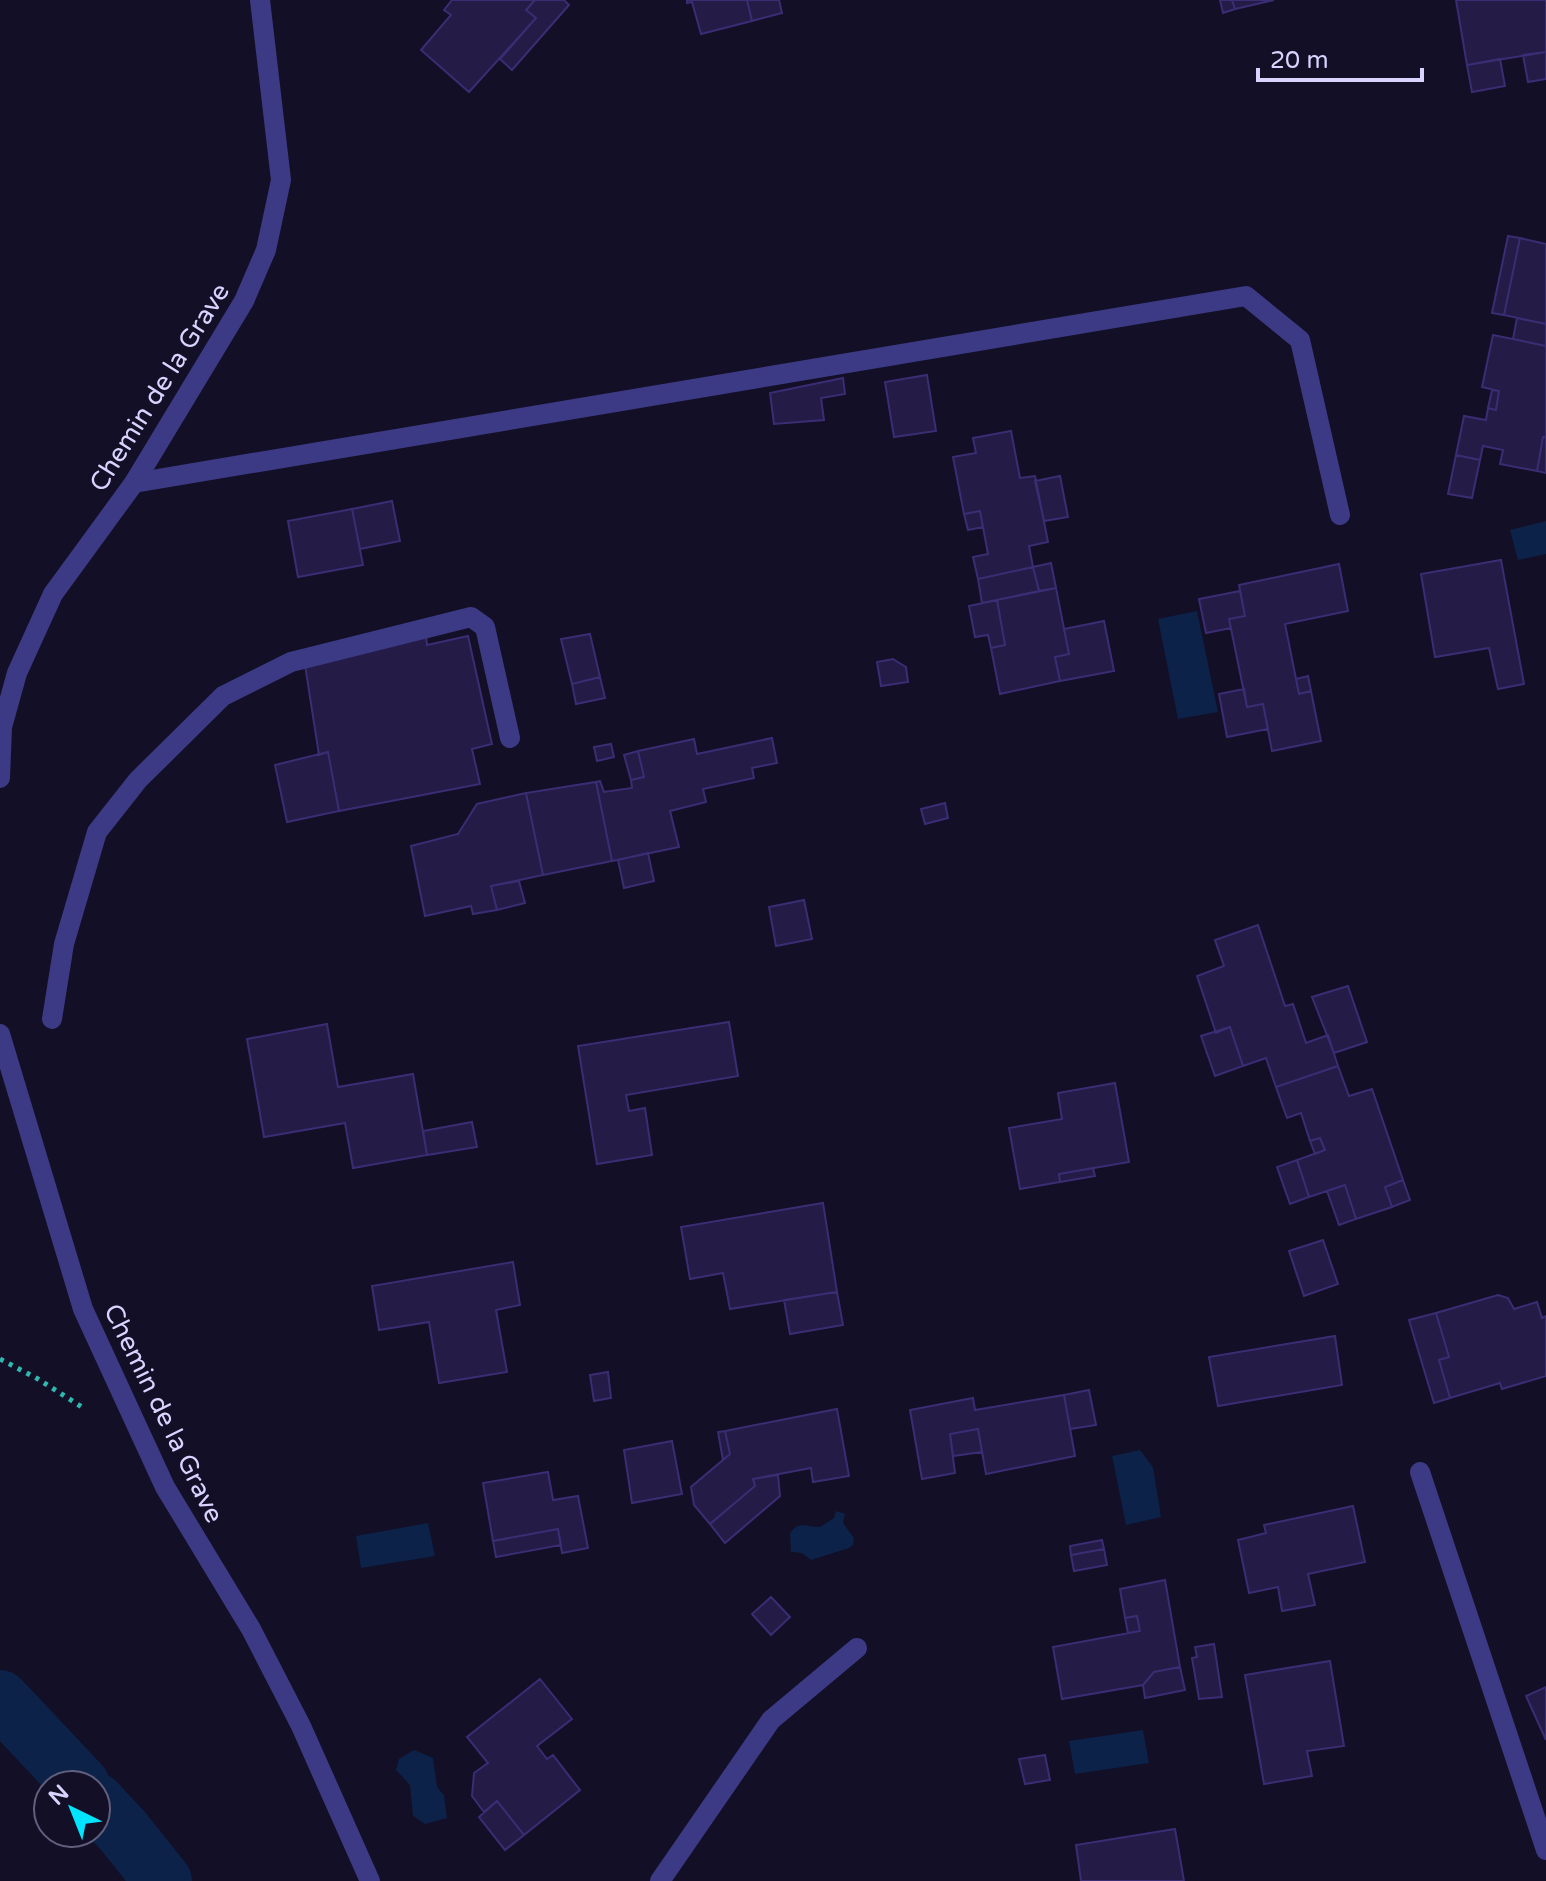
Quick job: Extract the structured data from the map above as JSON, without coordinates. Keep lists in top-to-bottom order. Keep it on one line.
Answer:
{"streets":{"street":["Chemin de la Grave"]},"scale_bar":"20 m","north":"top left"}
